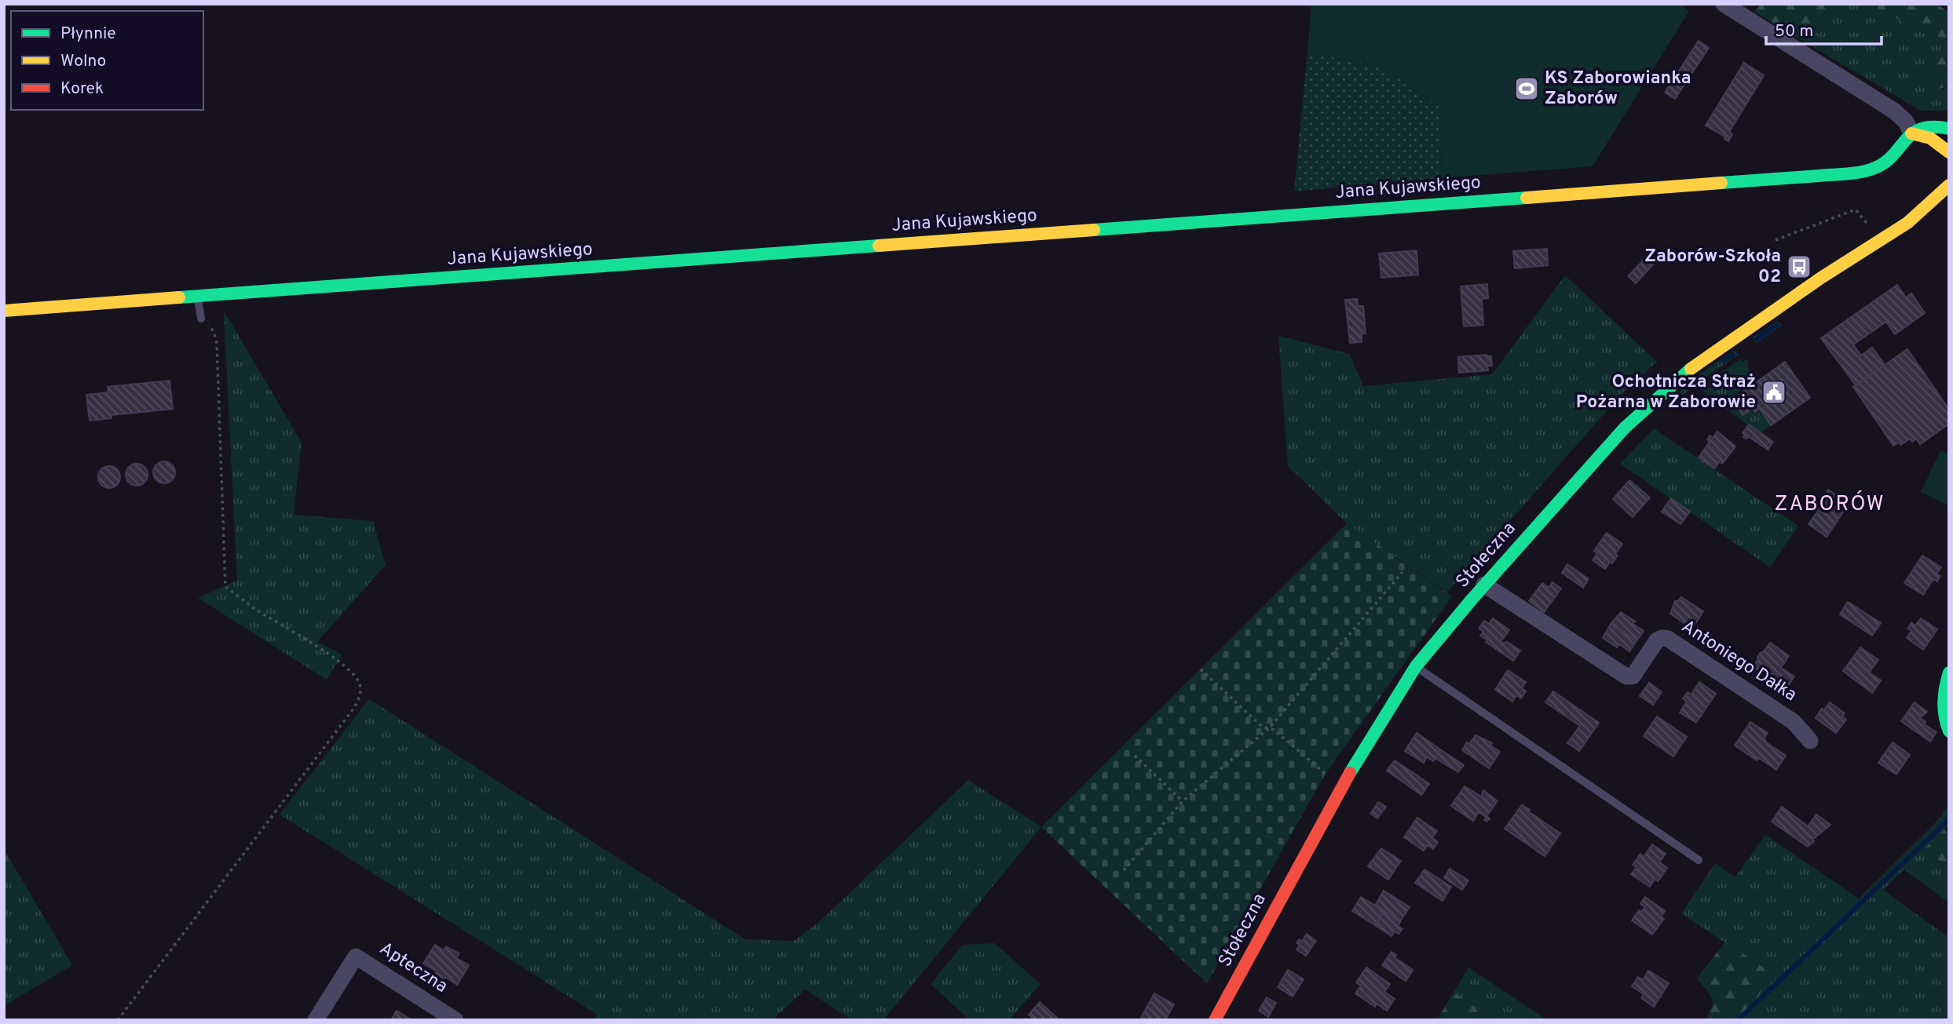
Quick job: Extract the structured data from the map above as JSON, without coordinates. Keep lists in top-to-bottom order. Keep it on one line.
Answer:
{"streets":{"main road":["Jana Kujawskiego","Stołeczna"],"street":["Antoniego Dałka","Apteczna"]},"crossings":[["Stołeczna","Antoniego Dałka"]],"districts":["ZABORÓW"],"places":{"sports":["KS Zaborowianka Zaborów"],"bus stop":["Zaborów-Szkoła 02"],"public building":["Ochotnicza Straż Pożarna w Zaborowie"]},"legend":["Płynnie","Wolno","Korek"],"scale_bar":"50 m"}
